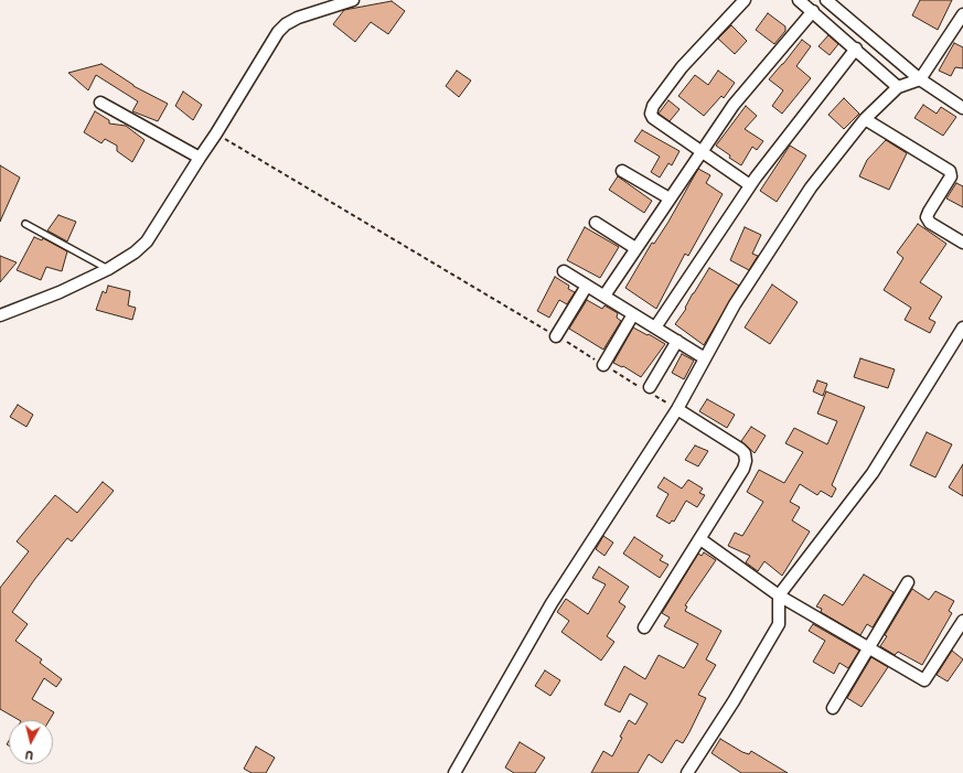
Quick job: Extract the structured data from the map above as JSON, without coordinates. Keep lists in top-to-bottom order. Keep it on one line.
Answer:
{"north":"bottom"}
